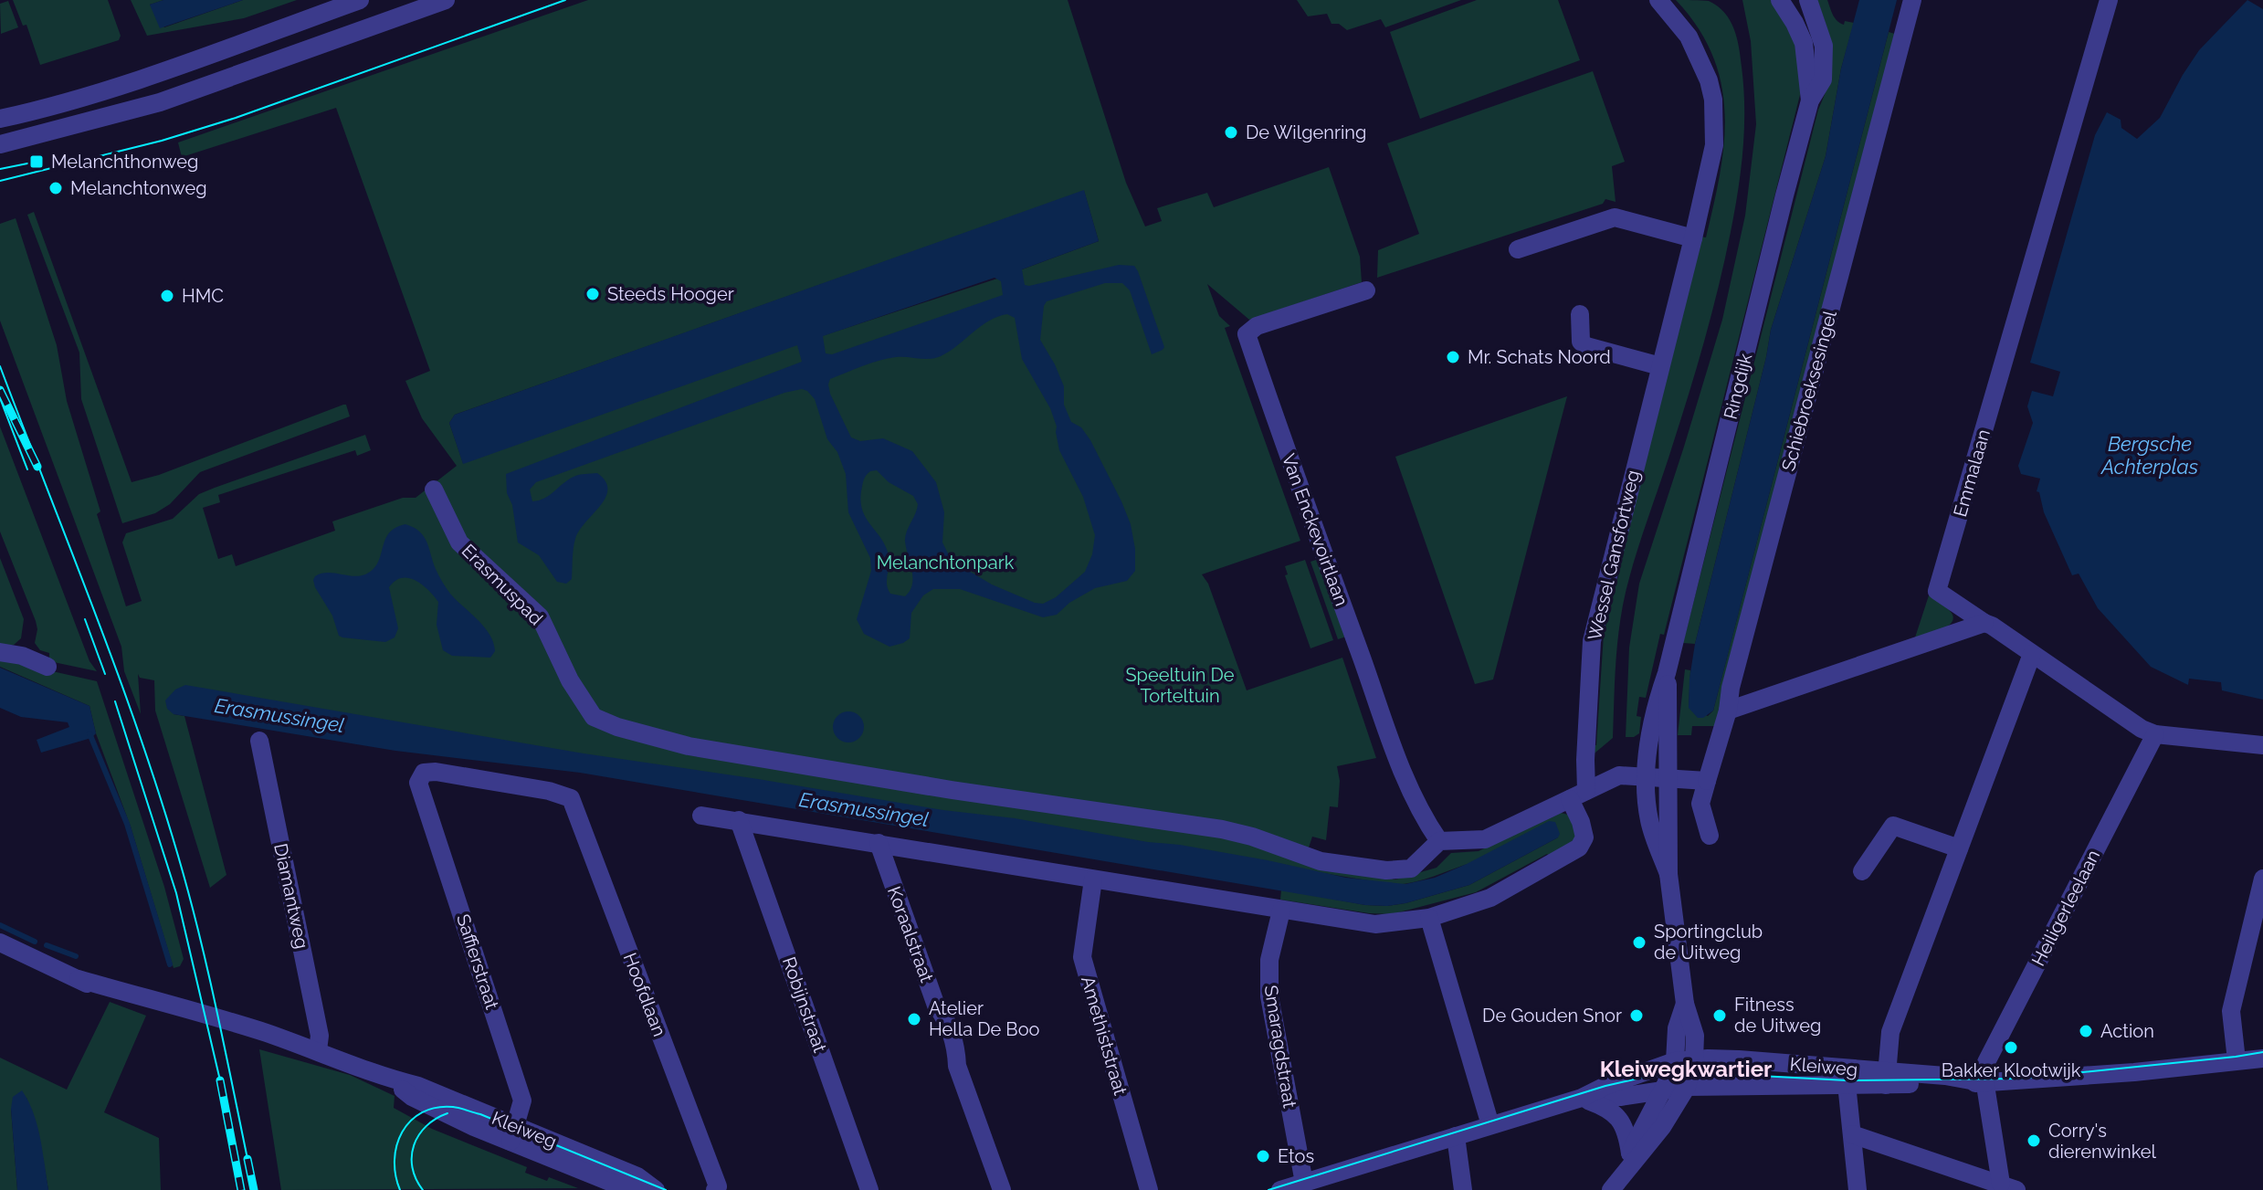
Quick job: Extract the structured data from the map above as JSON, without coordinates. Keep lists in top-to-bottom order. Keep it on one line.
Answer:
{"streets":{"street":["Ringdijk","Schiebroeksesingel","Emmalaan","Van Enckevoirtlaan","Wessel Gansfortweg","Erasmuspad","Diamantweg","Heiligerleelaan","Koraalstraat","Saffierstraat","Hoofdlaan","Robijnstraat","Amethiststraat","Smaragdstraat","Kleiweg"]},"crossings":[["Emmalaan","Heiligerleelaan"],["Van Enckevoirtlaan","Erasmuspad"],["Diamantweg","Kleiweg"],["Heiligerleelaan","Kleiweg"],["Saffierstraat","Hoofdlaan"],["Saffierstraat","Kleiweg"],["Smaragdstraat","Kleiweg"]],"districts":["Kleiwegkwartier"],"water":["Bergsche Achterplas","Erasmussingel"],"parks":["Melanchtonpark","Speeltuin De Torteltuin"],"places":{"other":["De Wilgenring","Melanchtonweg","Steeds Hooger","HMC","Mr. Schats Noord","Sportingclub de Uitweg","De Gouden Snor","Fitness de Uitweg","Atelier Hella De Boo","Action","Bakker Klootwijk","Corry's dierenwinkel","Etos"],"transit":["Melanchthonweg"]}}
